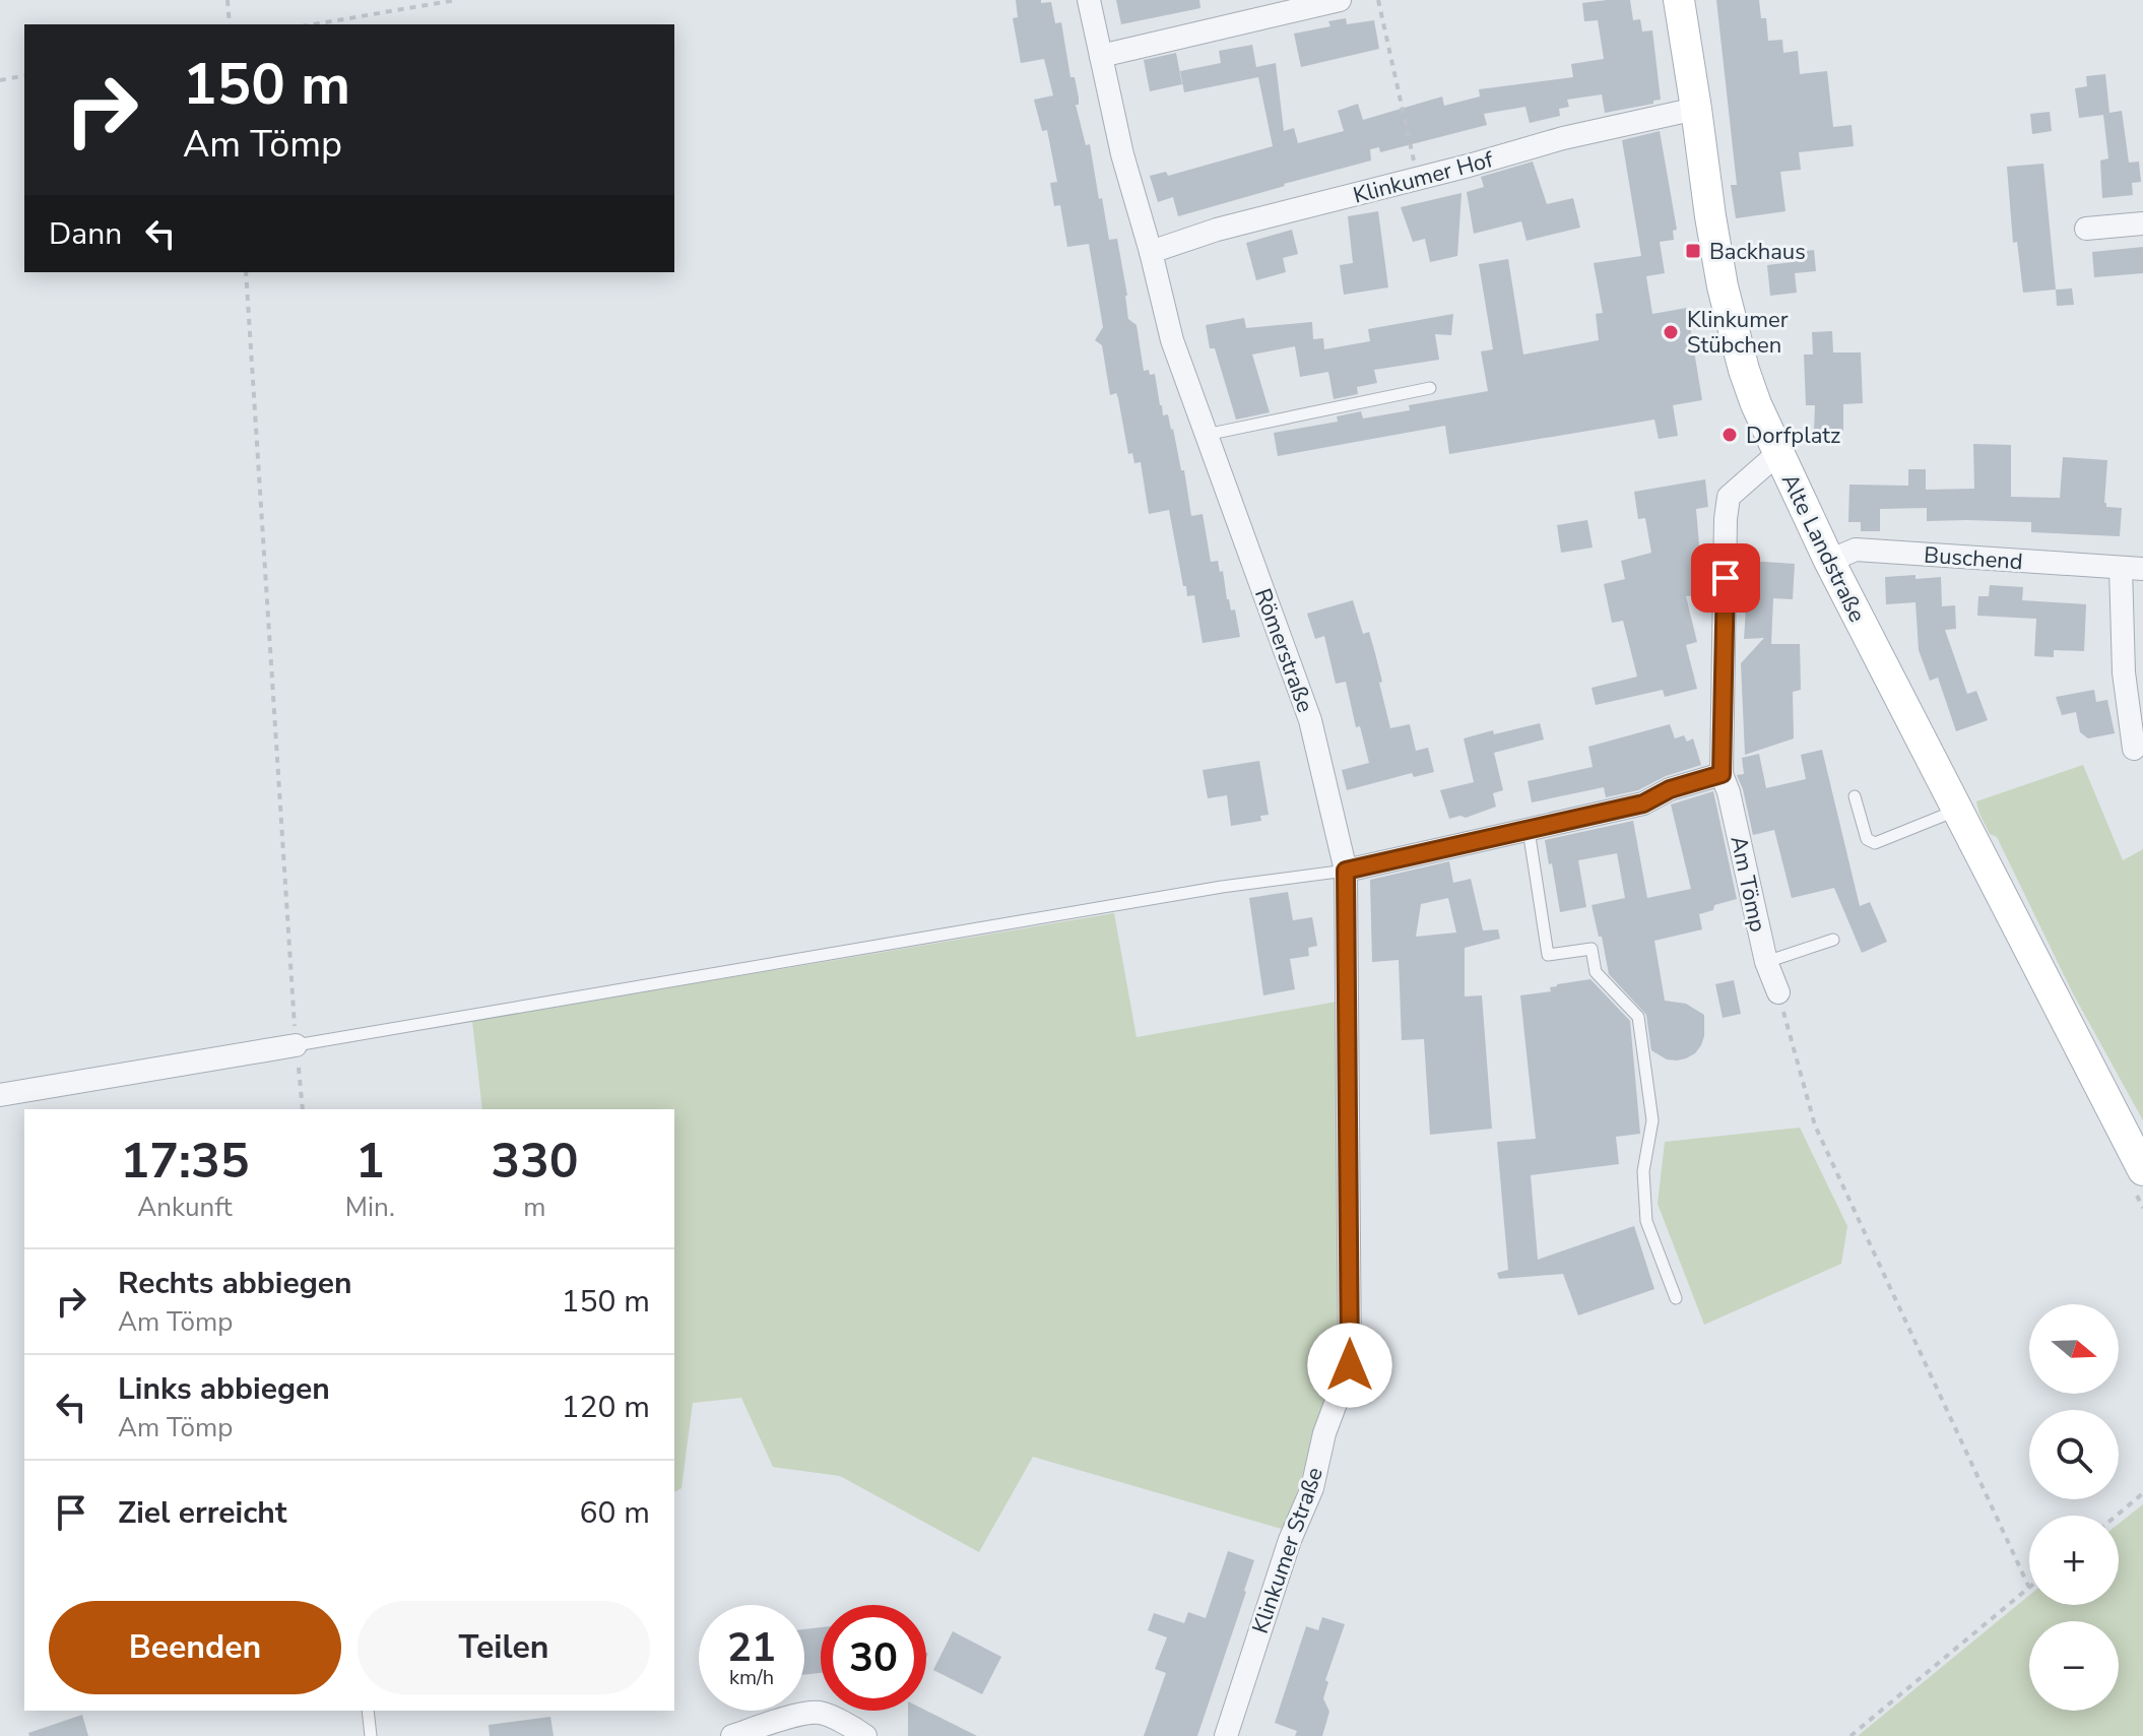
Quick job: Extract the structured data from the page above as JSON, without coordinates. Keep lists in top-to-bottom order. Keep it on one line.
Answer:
{"streets":{"main road":["Alte Landstraße"],"street":["Klinkumer Hof","Buschend","Römerstraße","Am Tömp","Klinkumer Straße"]},"crossings":[["Klinkumer Hof","Alte Landstraße"],["Klinkumer Hof","Römerstraße"],["Alte Landstraße","Buschend"],["Alte Landstraße","Am Tömp"],["Römerstraße","Klinkumer Straße"]],"places":{"transit":["Backhaus"],"other":["Klinkumer Stübchen","Dorfplatz"]},"north":"right","page":{"turn":["150 m","Am Tömp"],"then":"Dann","eta":["17:35","Ankunft","1","Min.","330","m"],"list":[{"name":"Rechts abbiegen","note":"Am Tömp","value":"150 m"},{"name":"Links abbiegen","note":"Am Tömp","value":"120 m"},{"name":"Ziel erreicht","value":"60 m"}],"map_buttons":["+","−"],"buttons":["Beenden","Teilen"],"speed":"21 km/h","limit":"30"}}
